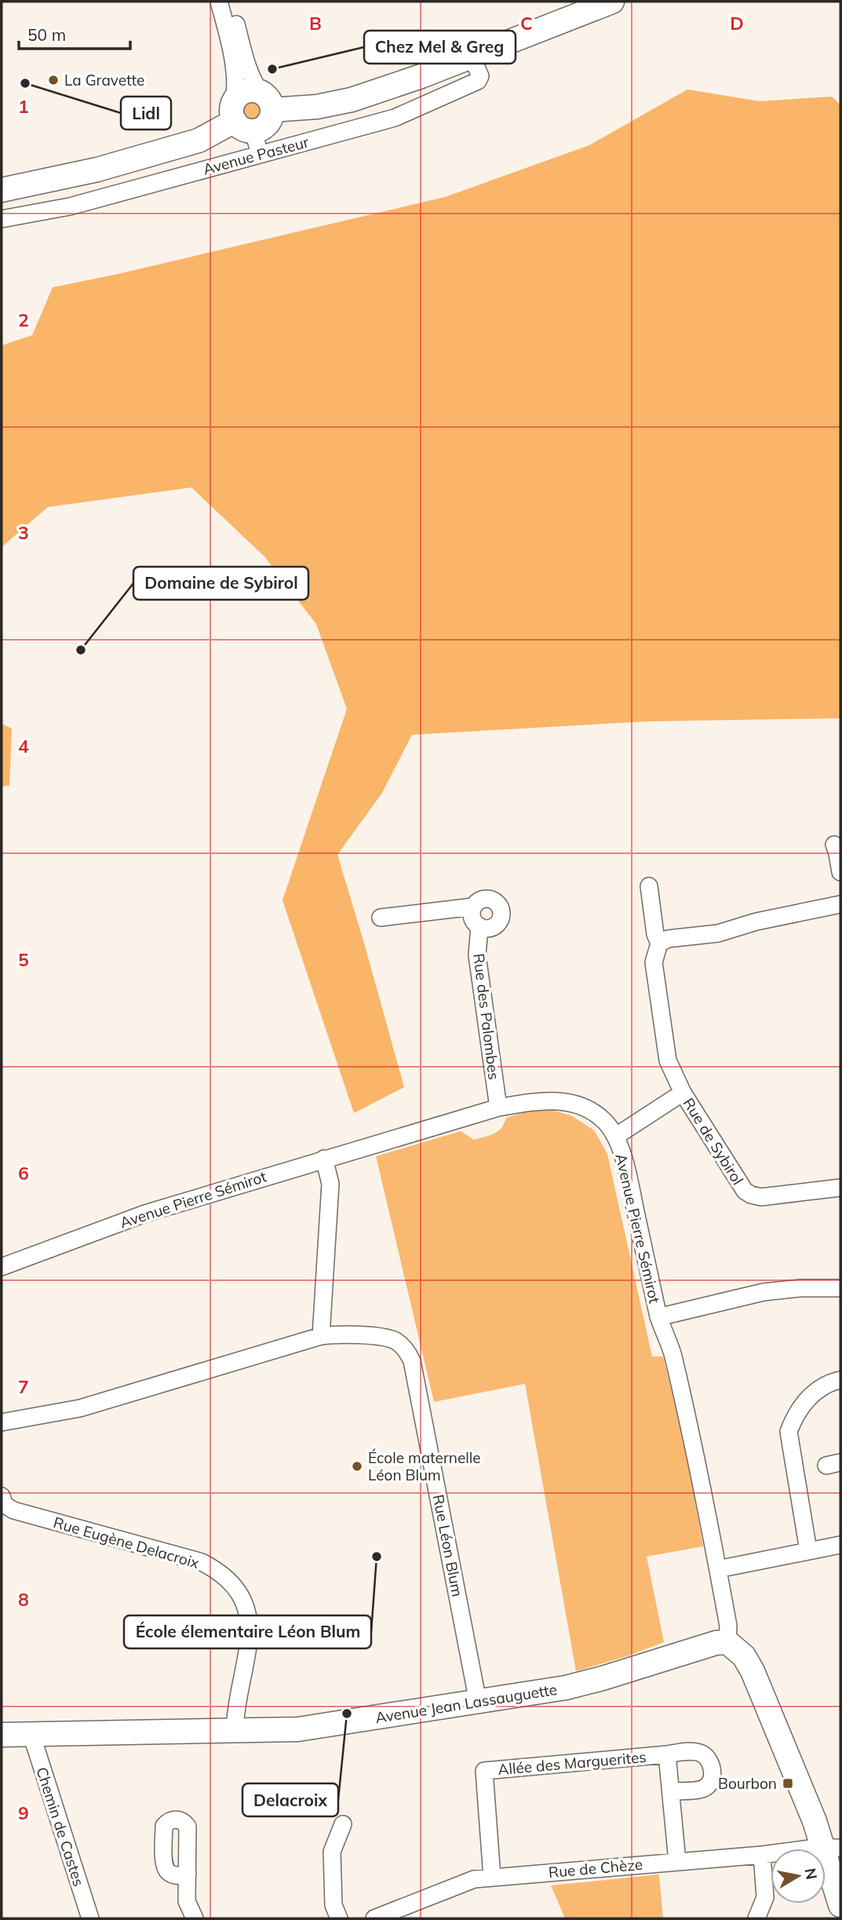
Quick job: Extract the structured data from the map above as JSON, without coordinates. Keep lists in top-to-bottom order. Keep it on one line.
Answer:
{"streets":{"street":["Avenue Pasteur","Rue des Palombes","Rue de Sybirol","Avenue Pierre Sémirot","Rue Eugène Delacroix","Rue Léon Blum","Avenue Jean Lassauguette","Allée des Marguerites","Chemin de Castes","Rue de Chèze"]},"crossings":[["Rue des Palombes","Avenue Pierre Sémirot"],["Rue de Sybirol","Avenue Pierre Sémirot"],["Avenue Pierre Sémirot","Avenue Jean Lassauguette"],["Rue Eugène Delacroix","Avenue Jean Lassauguette"],["Rue Léon Blum","Avenue Jean Lassauguette"],["Avenue Jean Lassauguette","Chemin de Castes"],["Allée des Marguerites","Rue de Chèze"]],"places":{"other":["Chez Mel & Greg","La Gravette","Lidl","Domaine de Sybirol","École maternelle Léon Blum","École élementaire Léon Blum","Delacroix"],"transit":["Bourbon"]},"scale_bar":"50 m","north":"right","grid":{"columns":["B","C","D"],"rows":["1","2","3","4","5","6","7","8","9"]}}
